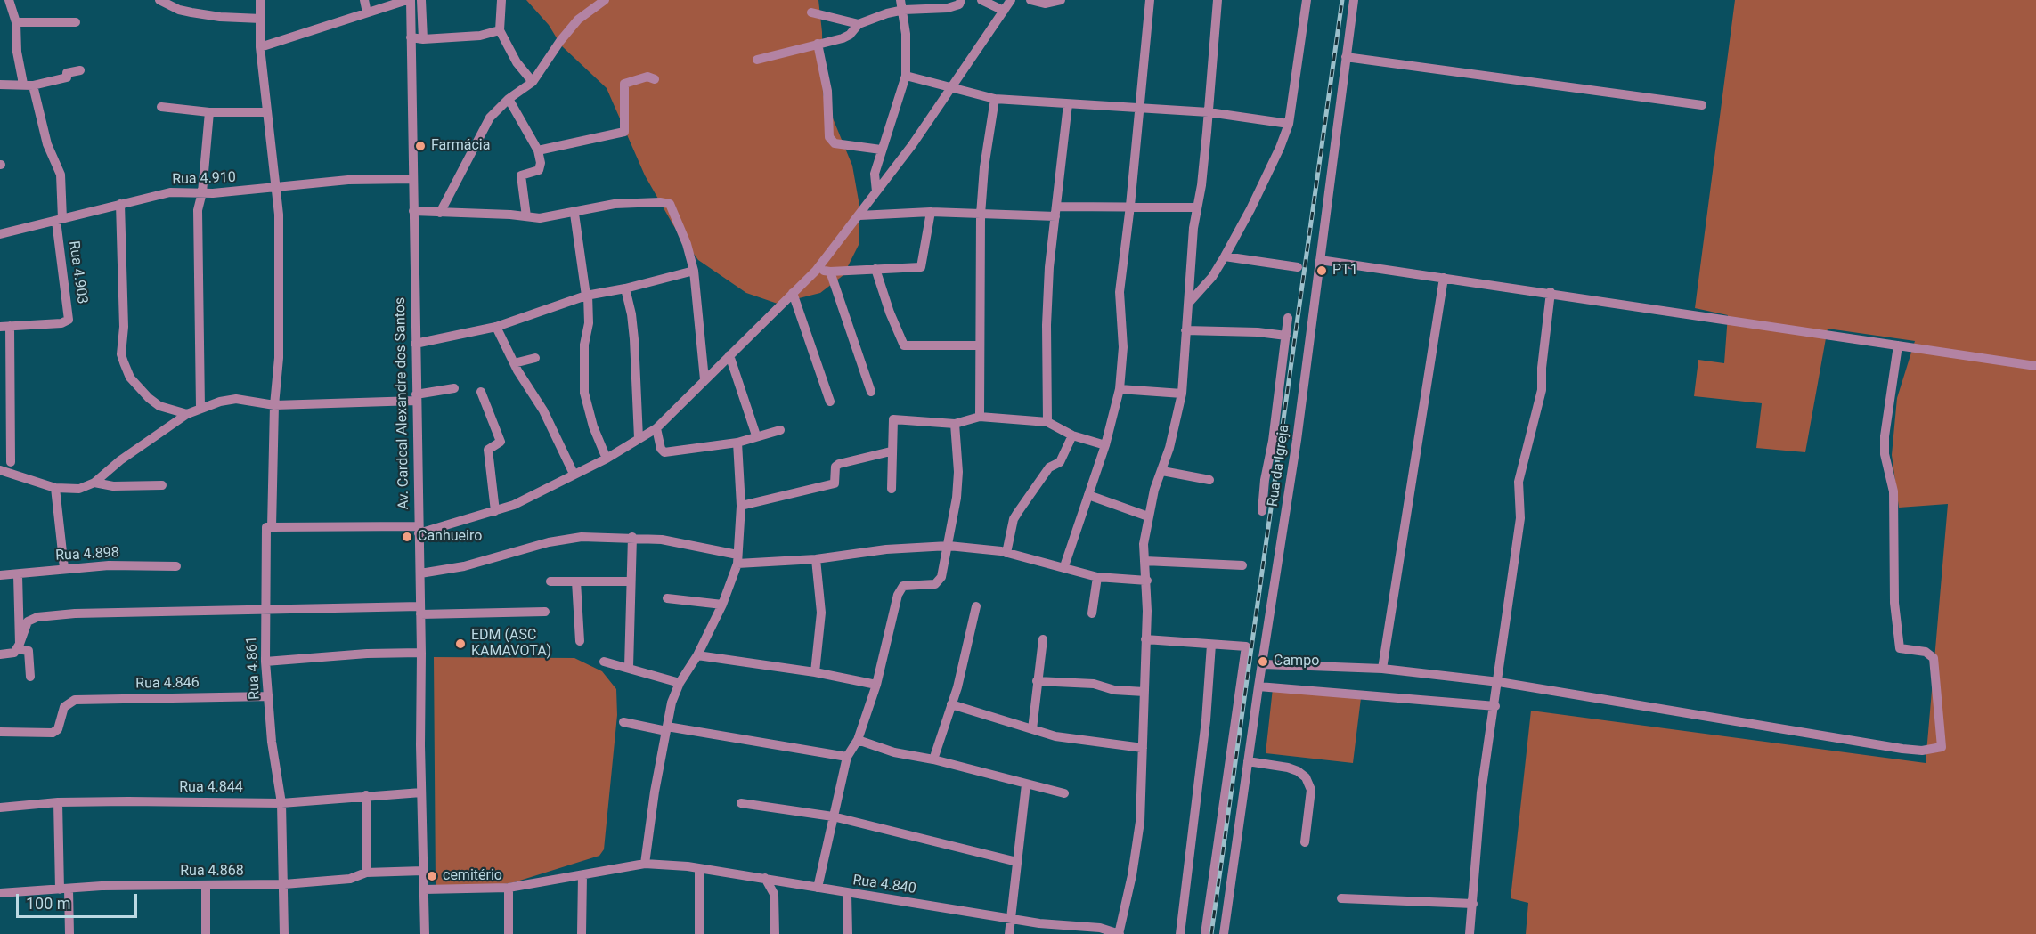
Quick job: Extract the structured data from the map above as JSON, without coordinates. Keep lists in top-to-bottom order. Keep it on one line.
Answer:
{"streets":{"street":["Rua 4.910","Rua 4.903","Av. Cardeal Alexandre dos Santos","Rua da Igreja","Rua 4.898","Rua 4.861","Rua 4.846","Rua 4.844","Rua 4.868","Rua 4.840"]},"crossings":[["Rua 4.910","Rua 4.903"],["Rua 4.910","Av. Cardeal Alexandre dos Santos"],["Rua 4.910","Rua 4.861"],["Av. Cardeal Alexandre dos Santos","Rua 4.844"],["Av. Cardeal Alexandre dos Santos","Rua 4.868"],["Av. Cardeal Alexandre dos Santos","Rua 4.840"],["Rua 4.861","Rua 4.846"],["Rua 4.861","Rua 4.844"],["Rua 4.861","Rua 4.868"]],"places":["Farmácia","PT1","Canhueiro","EDM (ASC KAMAVOTA)","Campo","cemitério"],"scale_bar":"100 m"}
